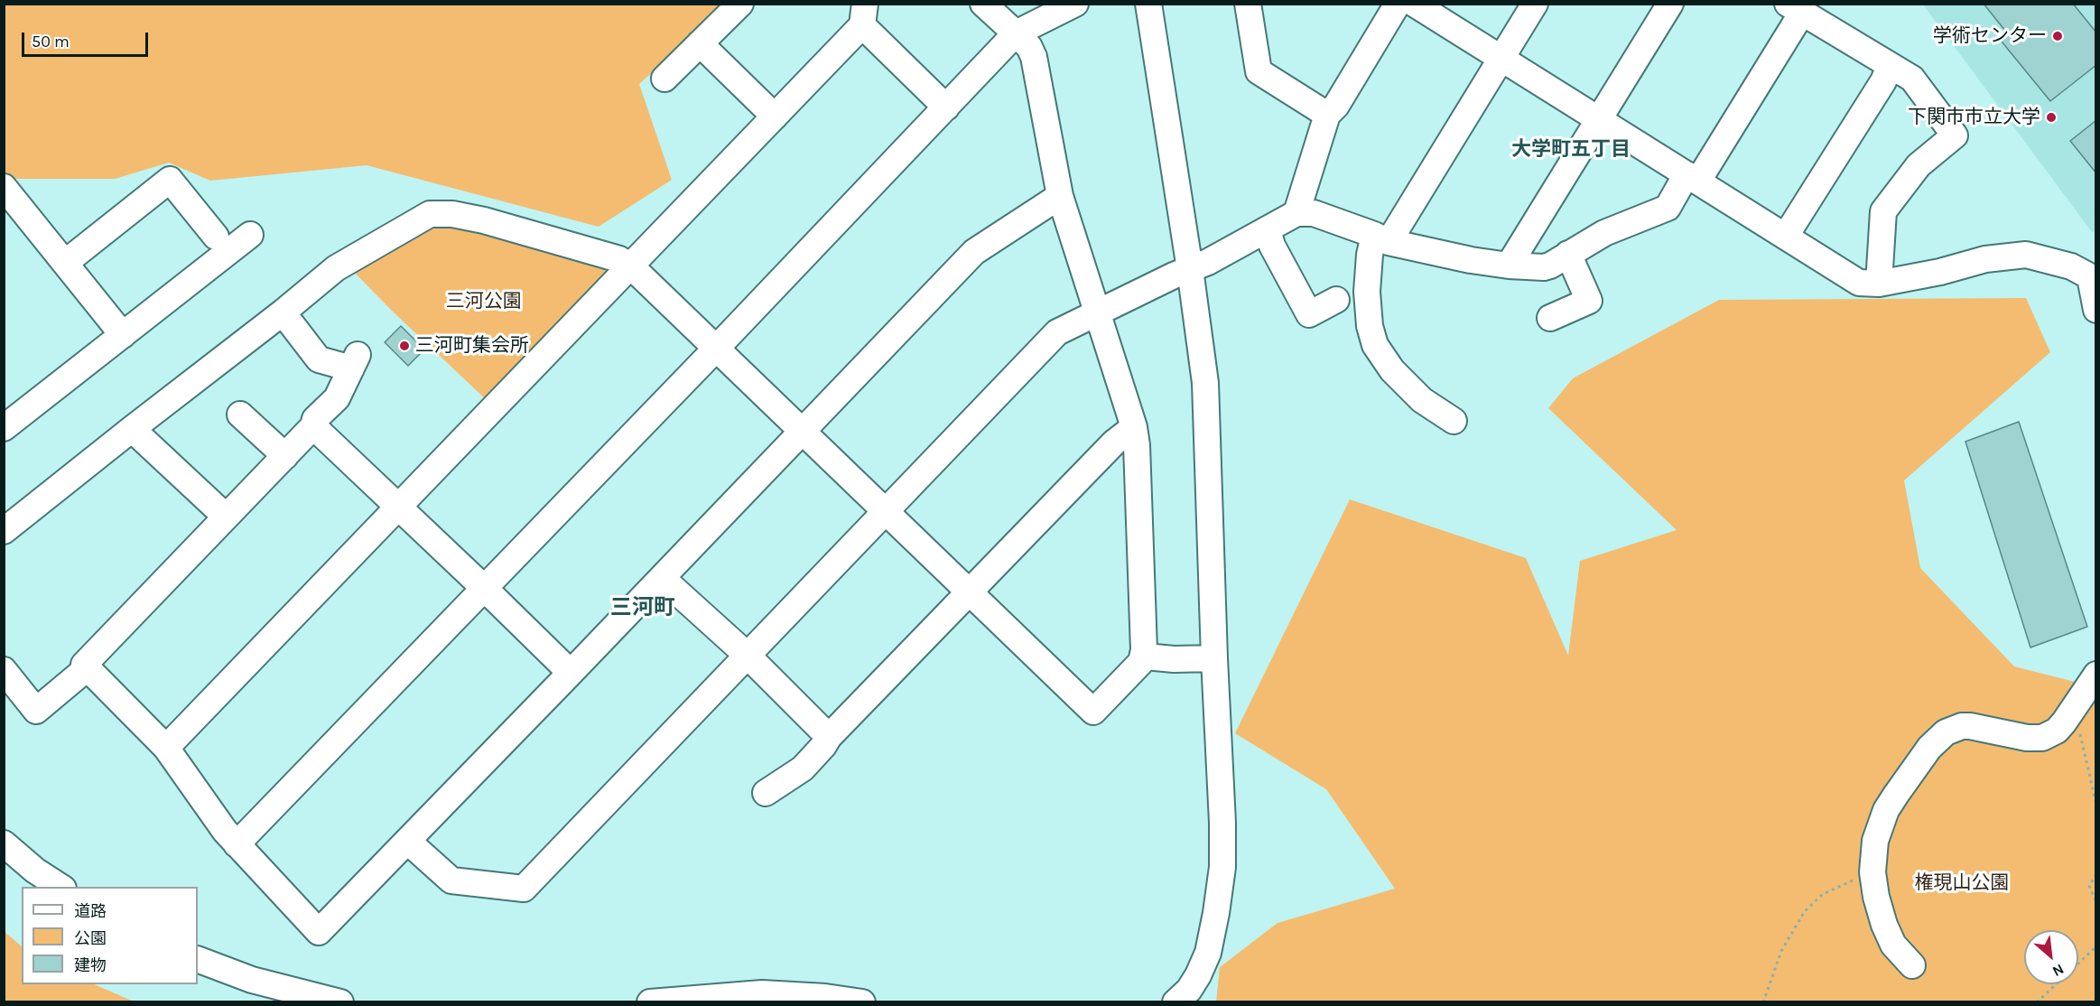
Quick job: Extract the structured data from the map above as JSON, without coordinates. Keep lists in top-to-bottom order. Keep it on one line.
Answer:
{"districts":["大学町五丁目","三河町"],"parks":["三河公園","権現山公園"],"places":["学術センター","下関市市立大学","三河町集会所"],"legend":["道路","公園","建物"],"scale_bar":"50 m","north":"bottom right"}
